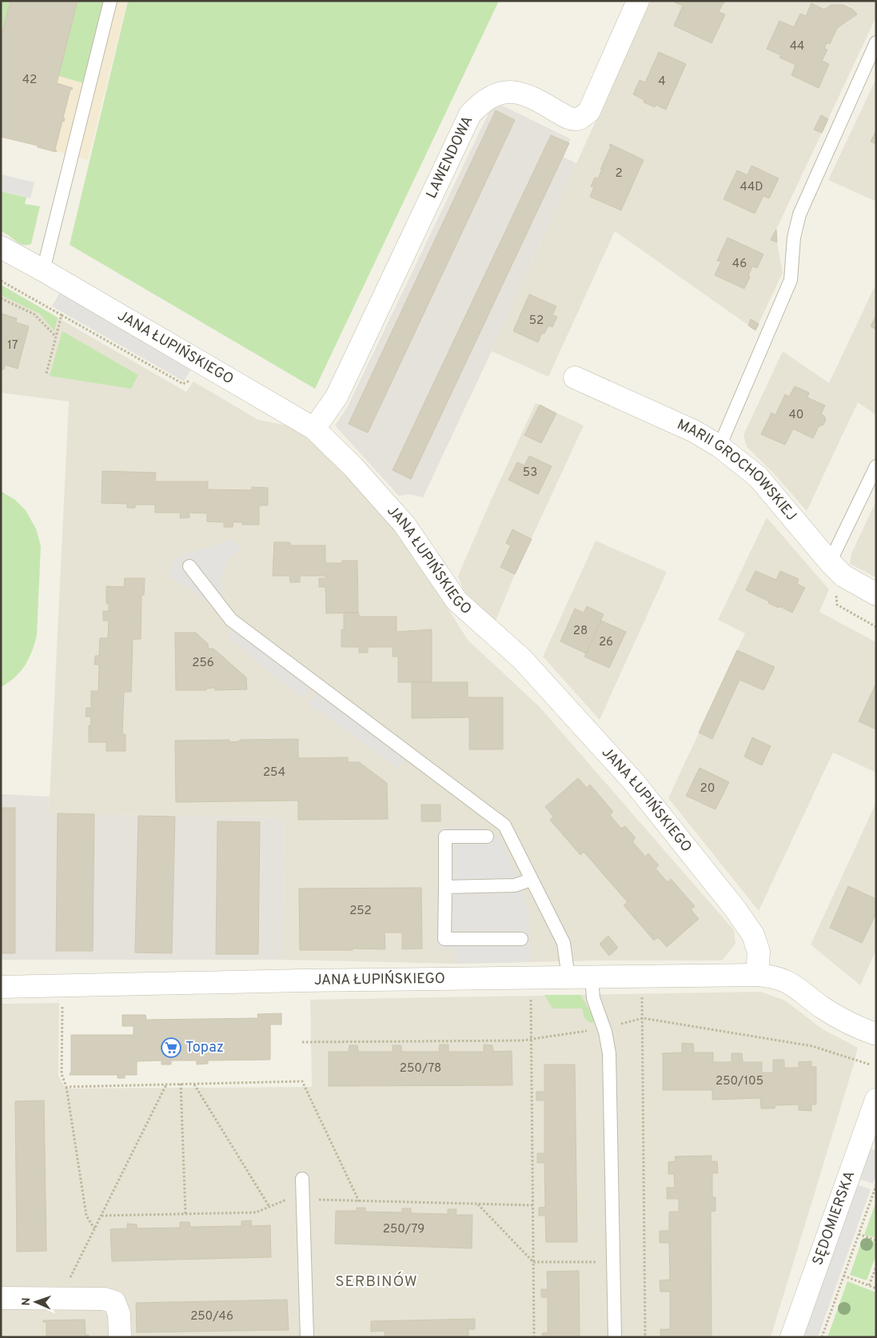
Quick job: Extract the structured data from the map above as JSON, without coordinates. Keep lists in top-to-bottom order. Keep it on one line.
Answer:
{"streets":{"street":["LAWENDOWA","JANA ŁUPIŃSKIEGO","MARII GROCHOWSKIEJ","SĘDOMIERSKA"]},"crossings":[["LAWENDOWA","JANA ŁUPIŃSKIEGO"]],"districts":["SERBINÓW"],"places":{"supermarket":["Topaz"]},"house_numbers":["44","42","4","2","44D","46","52","17","40","53","28","26","256","254","20","252","250/78","250/105","250/79","250/46"],"north":"left"}
